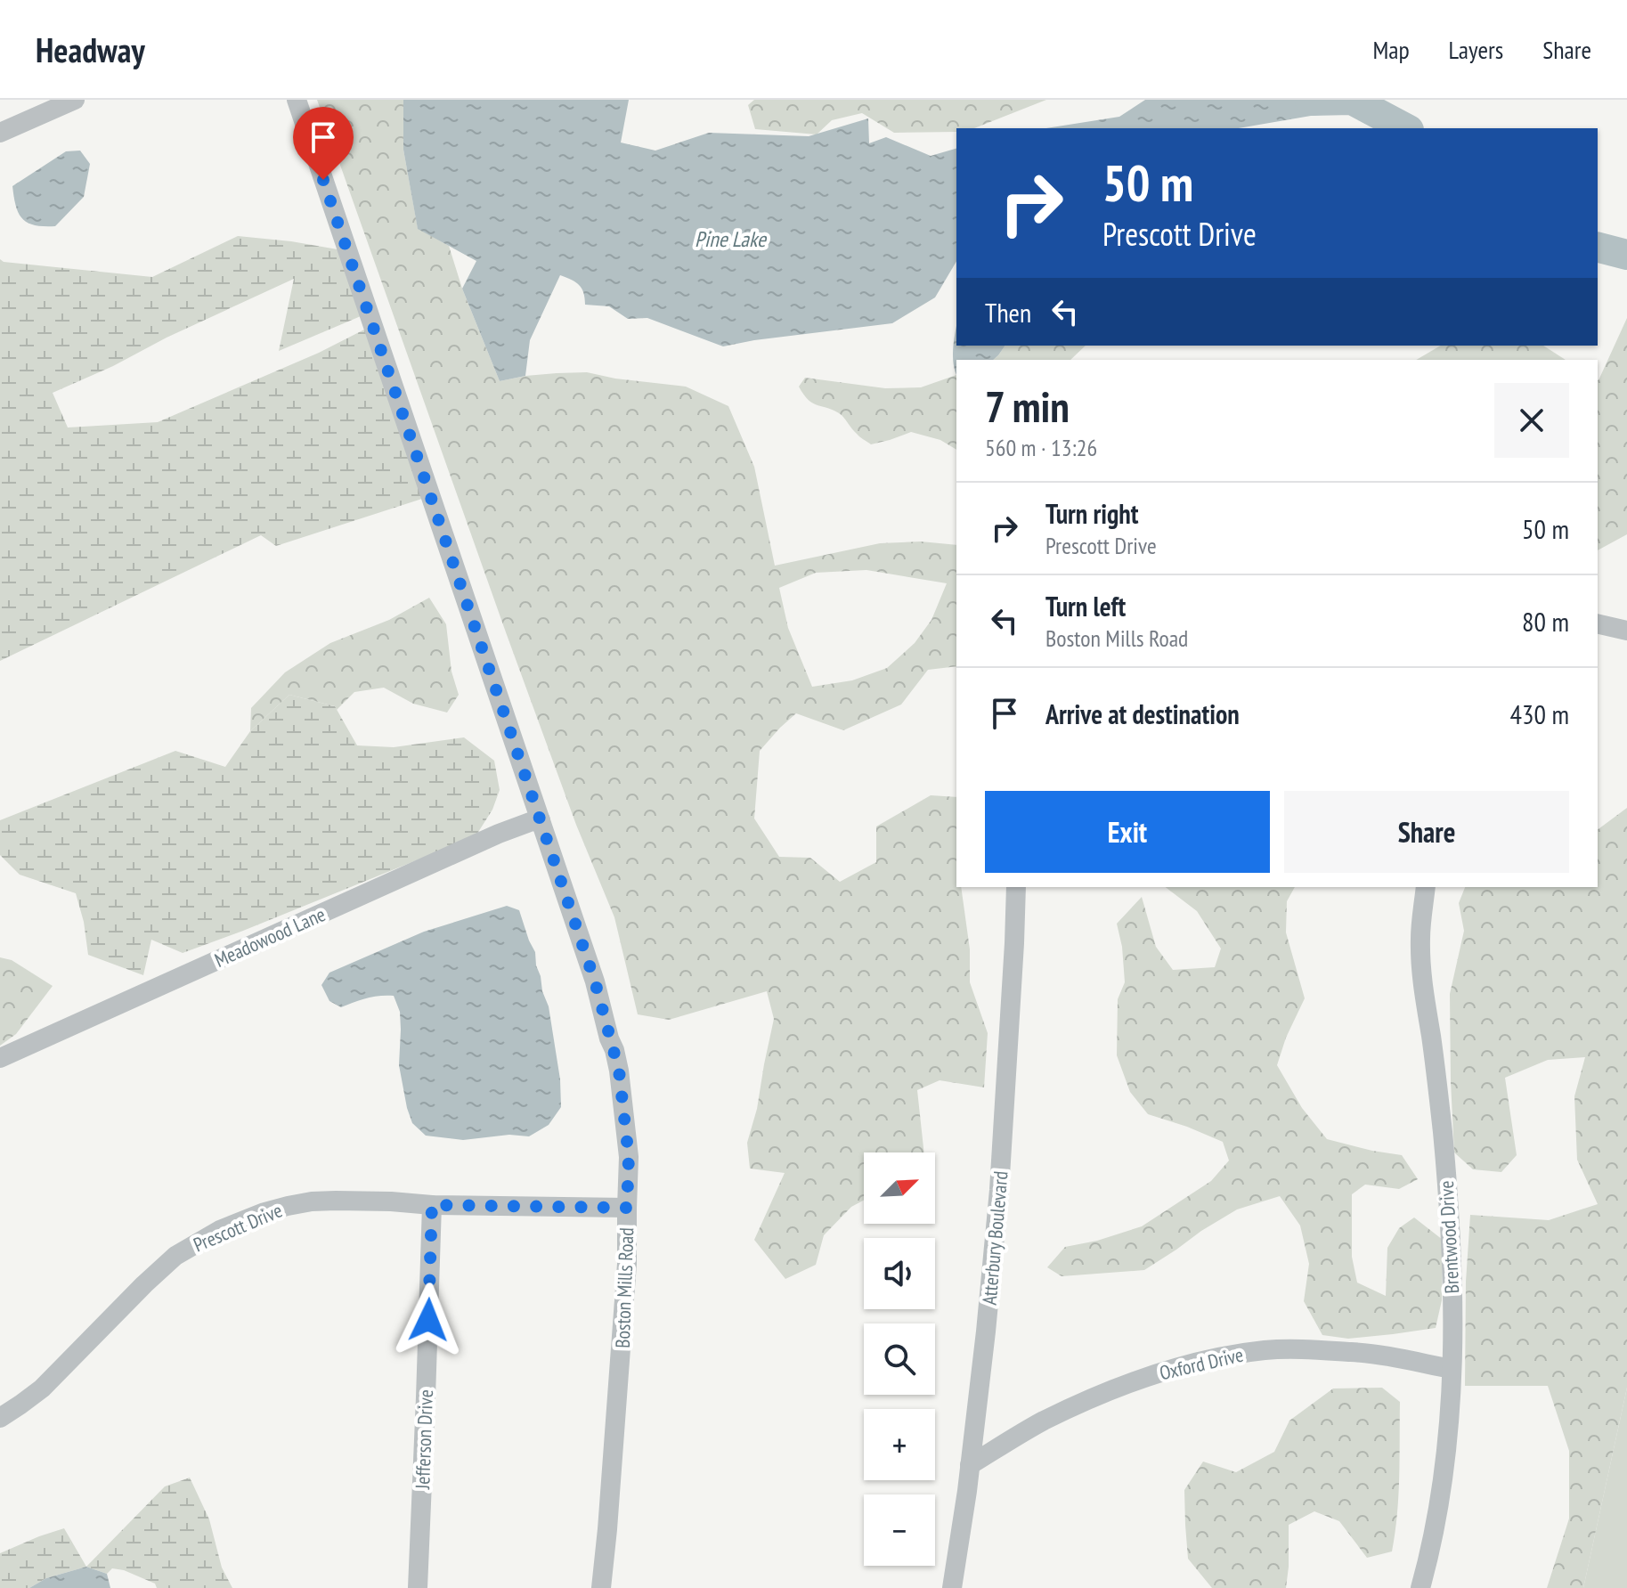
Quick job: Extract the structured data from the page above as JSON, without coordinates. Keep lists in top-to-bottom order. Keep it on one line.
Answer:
{"streets":{"street":["Meadowood Lane","Prescott Drive","Brentwood Drive","Atterbury Boulevard","Boston Mills Road","Oxford Drive","Jefferson Drive"]},"crossings":[["Meadowood Lane","Boston Mills Road"],["Prescott Drive","Boston Mills Road"],["Prescott Drive","Jefferson Drive"],["Brentwood Drive","Oxford Drive"],["Atterbury Boulevard","Oxford Drive"]],"water":["Pine Lake"],"north":"top right","page":{"header":"Headway","nav":["Map","Layers","Share"],"turn":["50 m","Prescott Drive"],"then":"Then","heading":["7 min","560 m · 13:26"],"list":[{"name":"Turn right","note":"Prescott Drive","value":"50 m"},{"name":"Turn left","note":"Boston Mills Road","value":"80 m"},{"name":"Arrive at destination","value":"430 m"}],"buttons":["Exit","Share"],"map_buttons":["+","−"]}}
